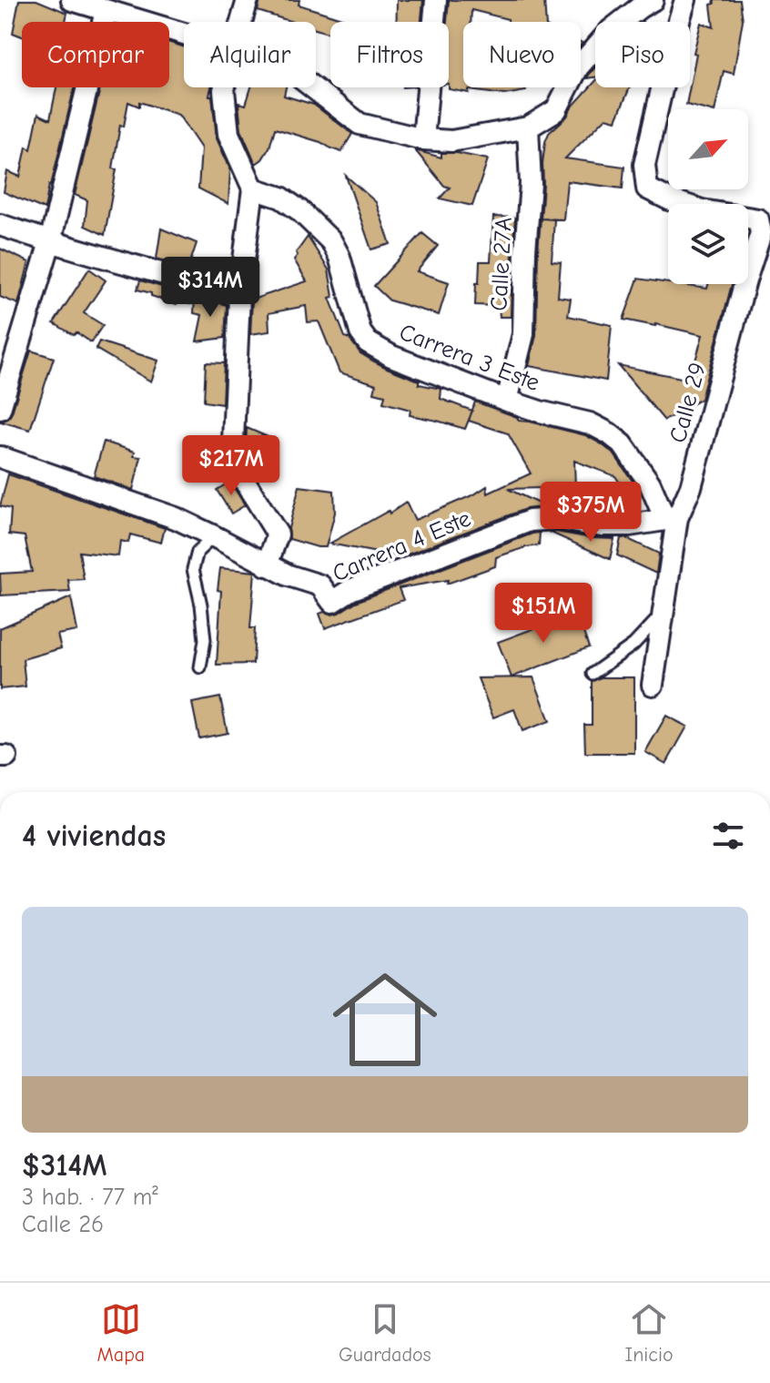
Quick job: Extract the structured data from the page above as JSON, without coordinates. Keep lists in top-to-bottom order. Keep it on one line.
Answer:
{"streets":{"street":["Calle 27A","Carrera 3 Este","Calle 29","Carrera 4 Este"]},"crossings":[["Calle 27A","Carrera 3 Este"],["Carrera 3 Este","Calle 29"],["Carrera 3 Este","Carrera 4 Este"],["Calle 29","Carrera 4 Este"]],"north":"top right","page":{"chip":["Comprar","Alquilar","Filtros","Nuevo","Piso"],"price":["$314M","$217M","$375M","$151M"],"heading":"4 viviendas","list":[{"name":"$314M","note":"3 hab. · 77 m² · Calle 26"}],"tabs":["Mapa","Guardados","Inicio"]}}
